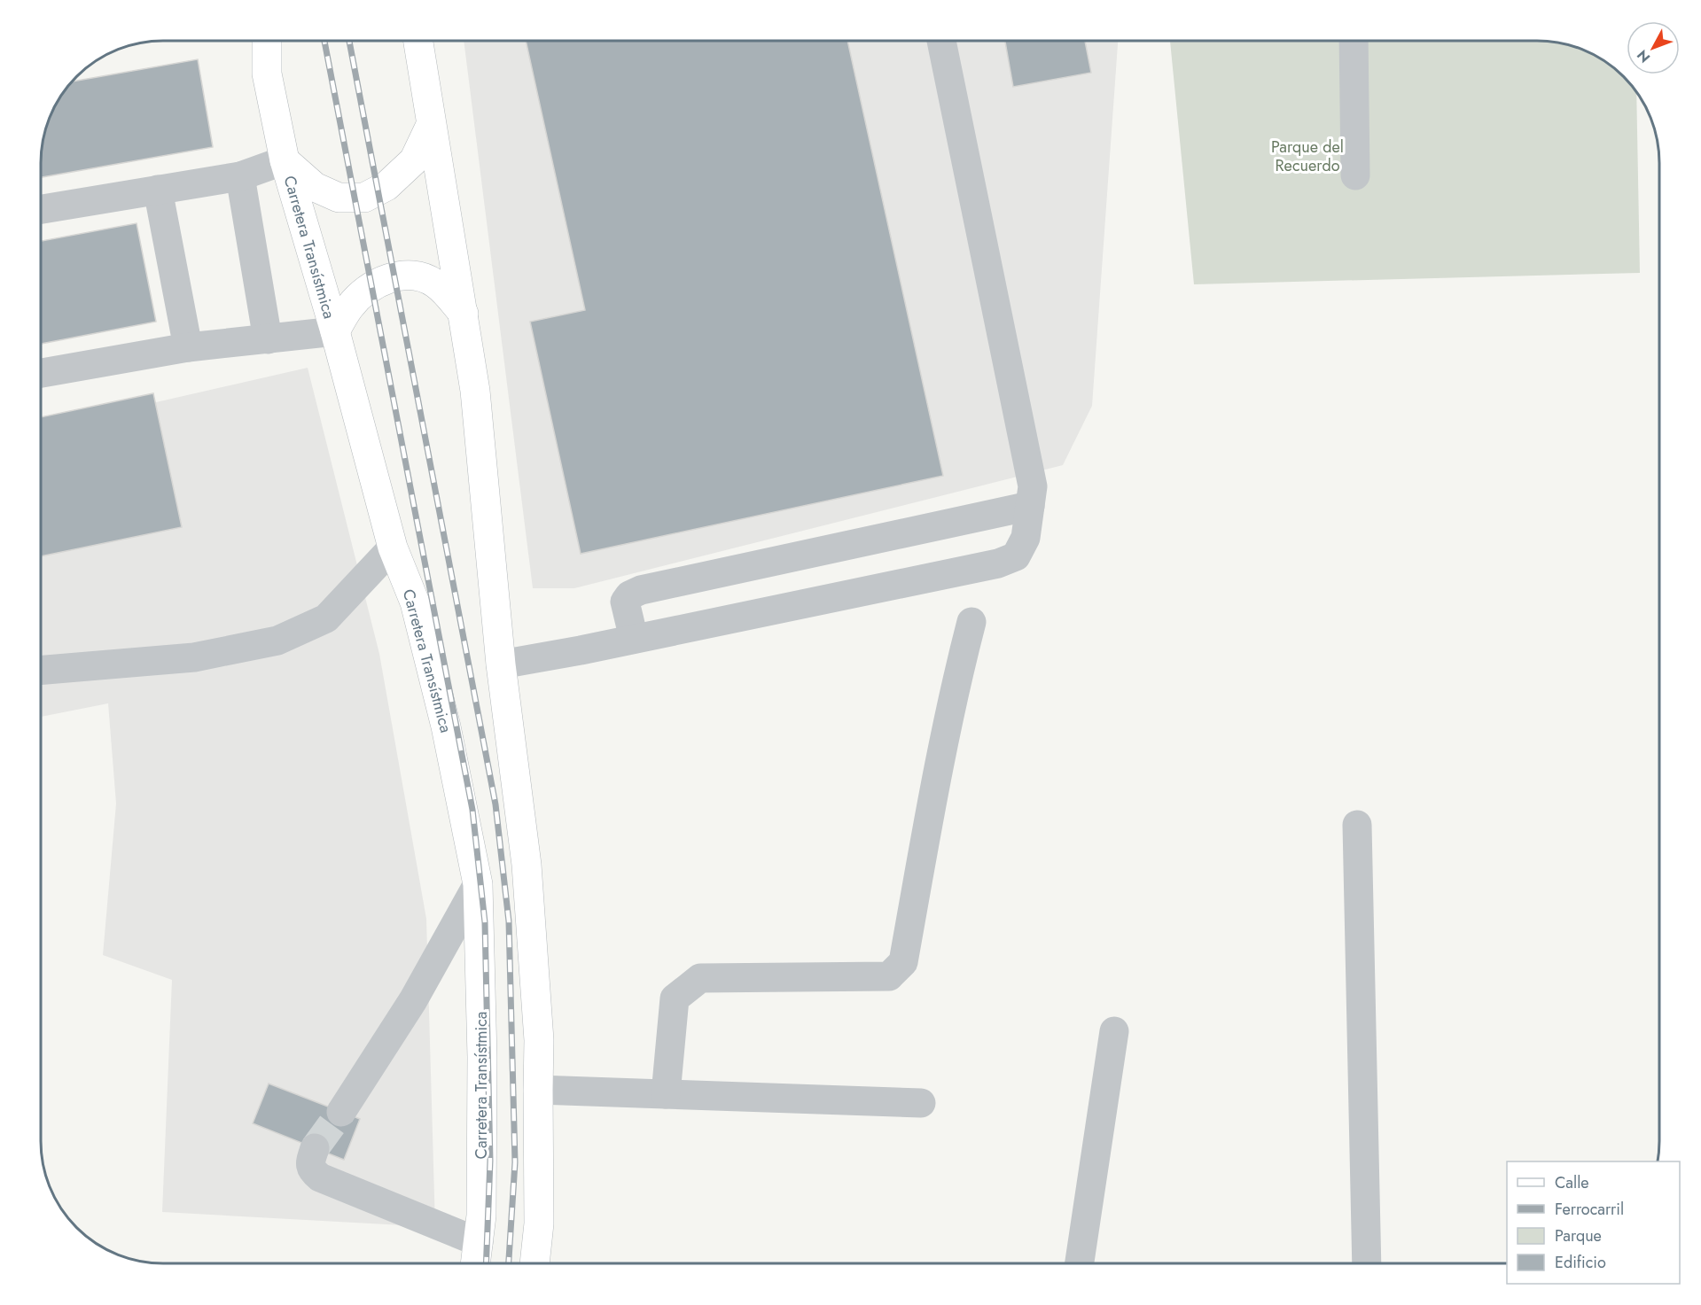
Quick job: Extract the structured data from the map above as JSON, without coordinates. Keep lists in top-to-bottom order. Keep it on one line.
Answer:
{"streets":{"main road":["Carretera Transístmica"]},"parks":["Parque del Recuerdo"],"legend":["Calle","Ferrocarril","Parque","Edificio"],"north":"bottom left"}
